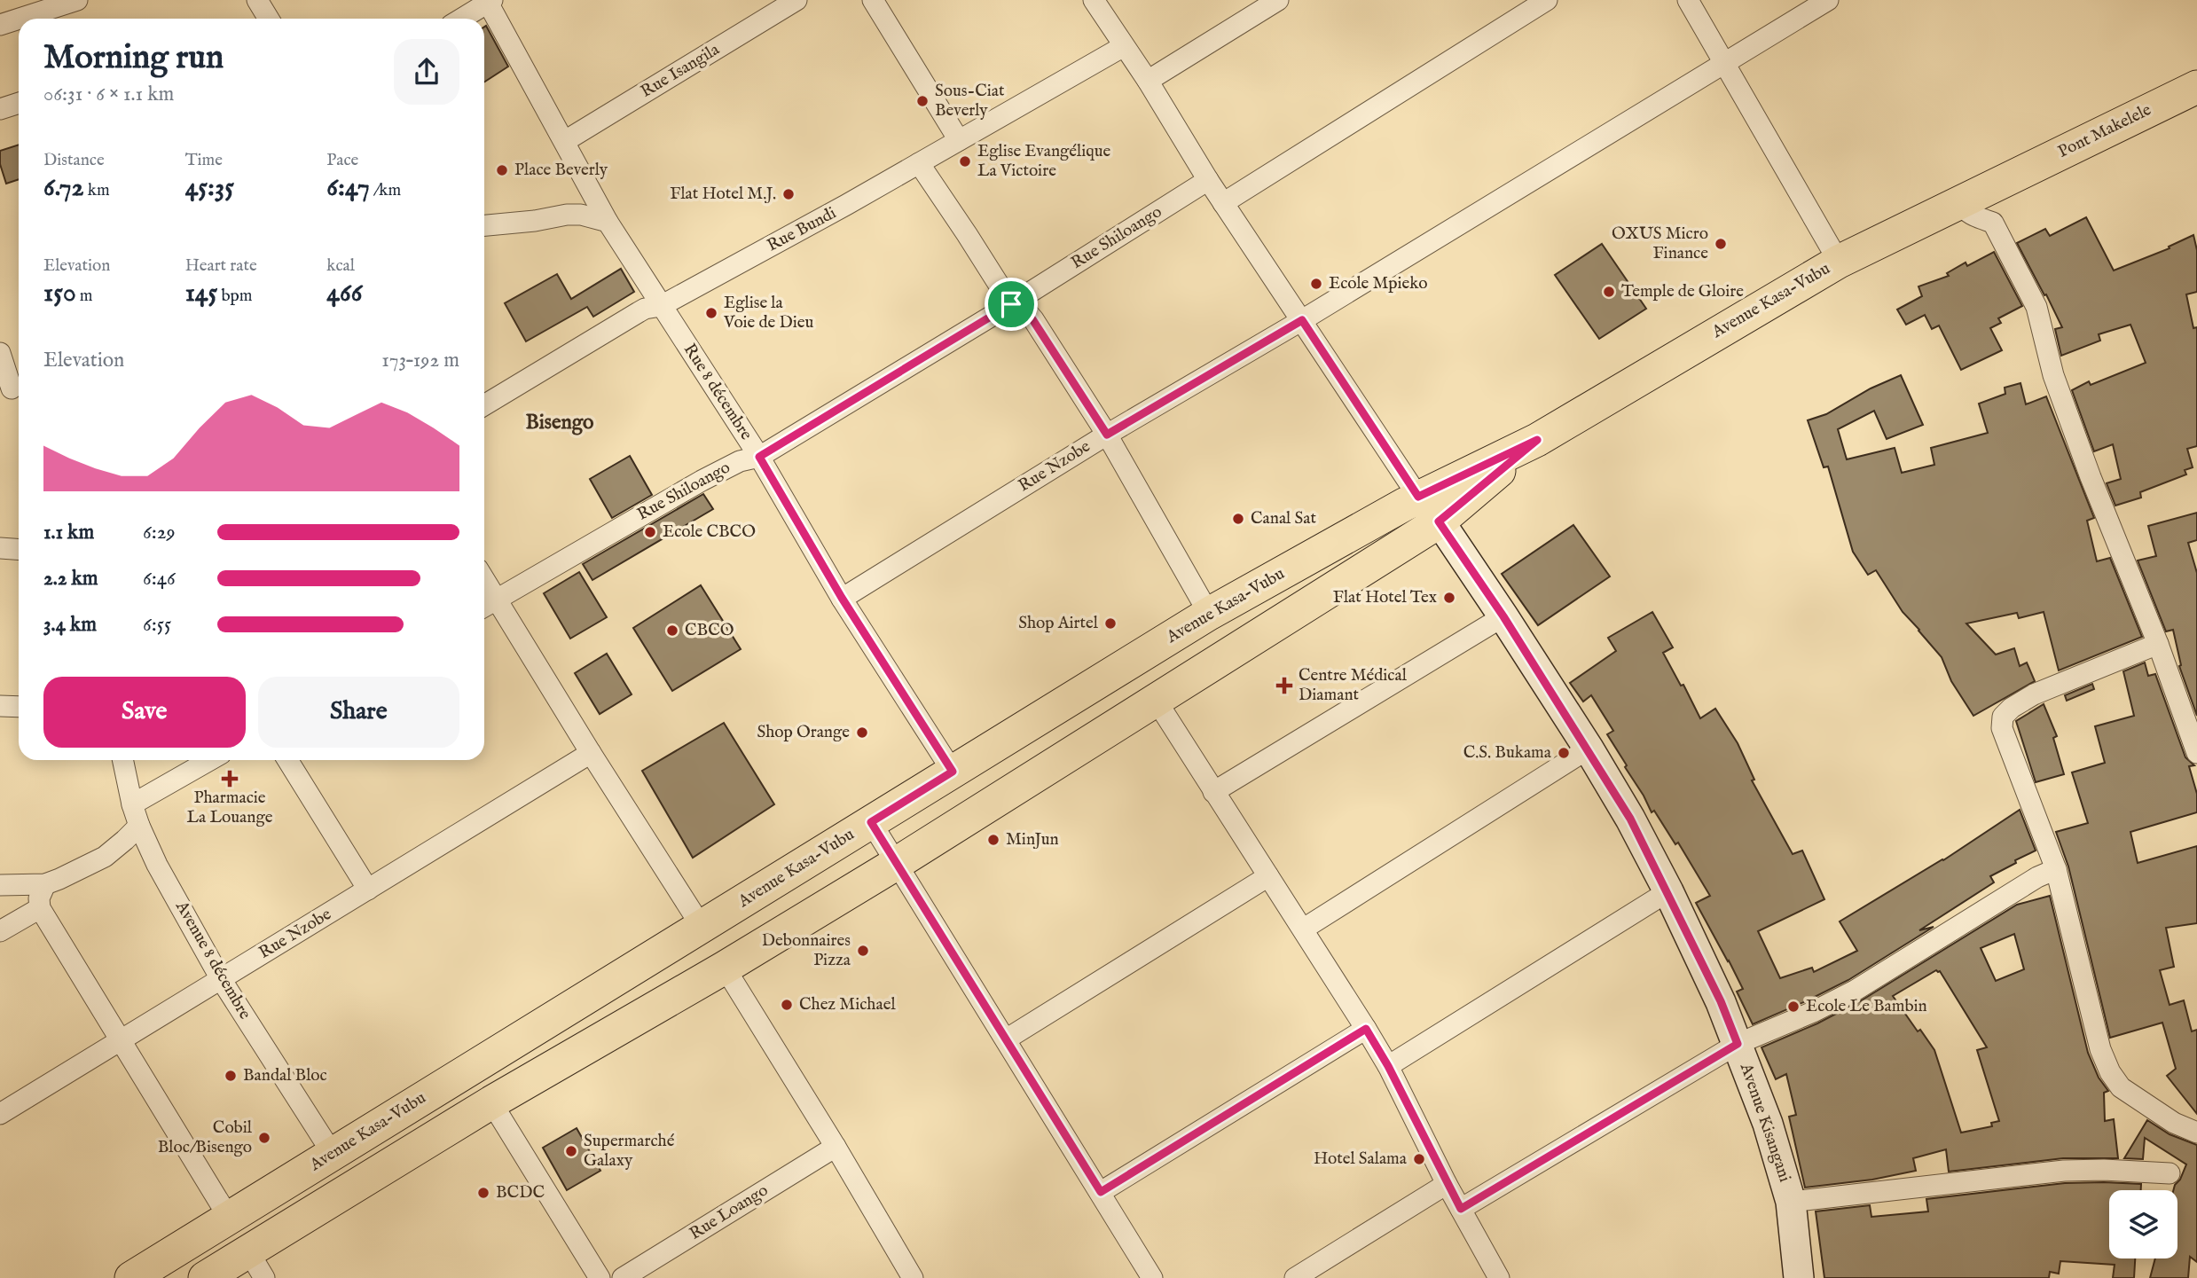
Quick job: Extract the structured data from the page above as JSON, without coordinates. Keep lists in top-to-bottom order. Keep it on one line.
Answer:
{"streets":{"main road":["Pont Makelele","Avenue Kasa-Vubu"],"street":["Rue Isangila","Rue Bundi","Rue Shiloango","Rue 8 décembre","Rue Nzobe","Avenue 8 décembre","Avenue Kisangani","Rue Loango"]},"crossings":[["Rue Isangila","Rue 8 décembre"],["Pont Makelele","Avenue Kasa-Vubu"],["Rue Bundi","Rue 8 décembre"],["Rue Shiloango","Rue 8 décembre"],["Avenue Kasa-Vubu","Rue 8 décembre"],["Avenue Kasa-Vubu","Avenue 8 décembre"],["Avenue Kasa-Vubu","Avenue Kisangani"],["Rue 8 décembre","Rue Nzobe"],["Rue Nzobe","Avenue 8 décembre"]],"districts":["Bisengo"],"places":{"other":["Sous-Ciat Beverly","Eglise Evangélique La Victoire","Place Beverly","Flat Hotel M.J.","OXUS Micro Finance","Ecole Mpieko","Temple de Gloire","Eglise la Voie de Dieu","Canal Sat","Ecole CBCO","Flat Hotel Tex","Shop Airtel","CBCO","Shop Orange","C.S. Bukama","MinJun","Debonnaires Pizza","Chez Michael","Ecole Le Bambin","Bandal Bloc","Cobil Bloc/Bisengo","Supermarché Galaxy","Hotel Salama","BCDC"],"health":["Centre Médical Diamant","Pharmacie La Louange"]},"page":{"heading":["Morning run","06:31 · 6 × 1.1 km"],"stats":[["Distance","6.72 km"],["Time","45:35"],["Pace","6:47 /km"],["Elevation","150 m"],["Heart rate","145 bpm"],["kcal","466"]],"chart":["Elevation","173–192 m"],"list":[{"name":"1.1 km","note":"6:29"},{"name":"2.2 km","note":"6:46"},{"name":"3.4 km","note":"6:55"}],"buttons":["Save","Share"]}}
